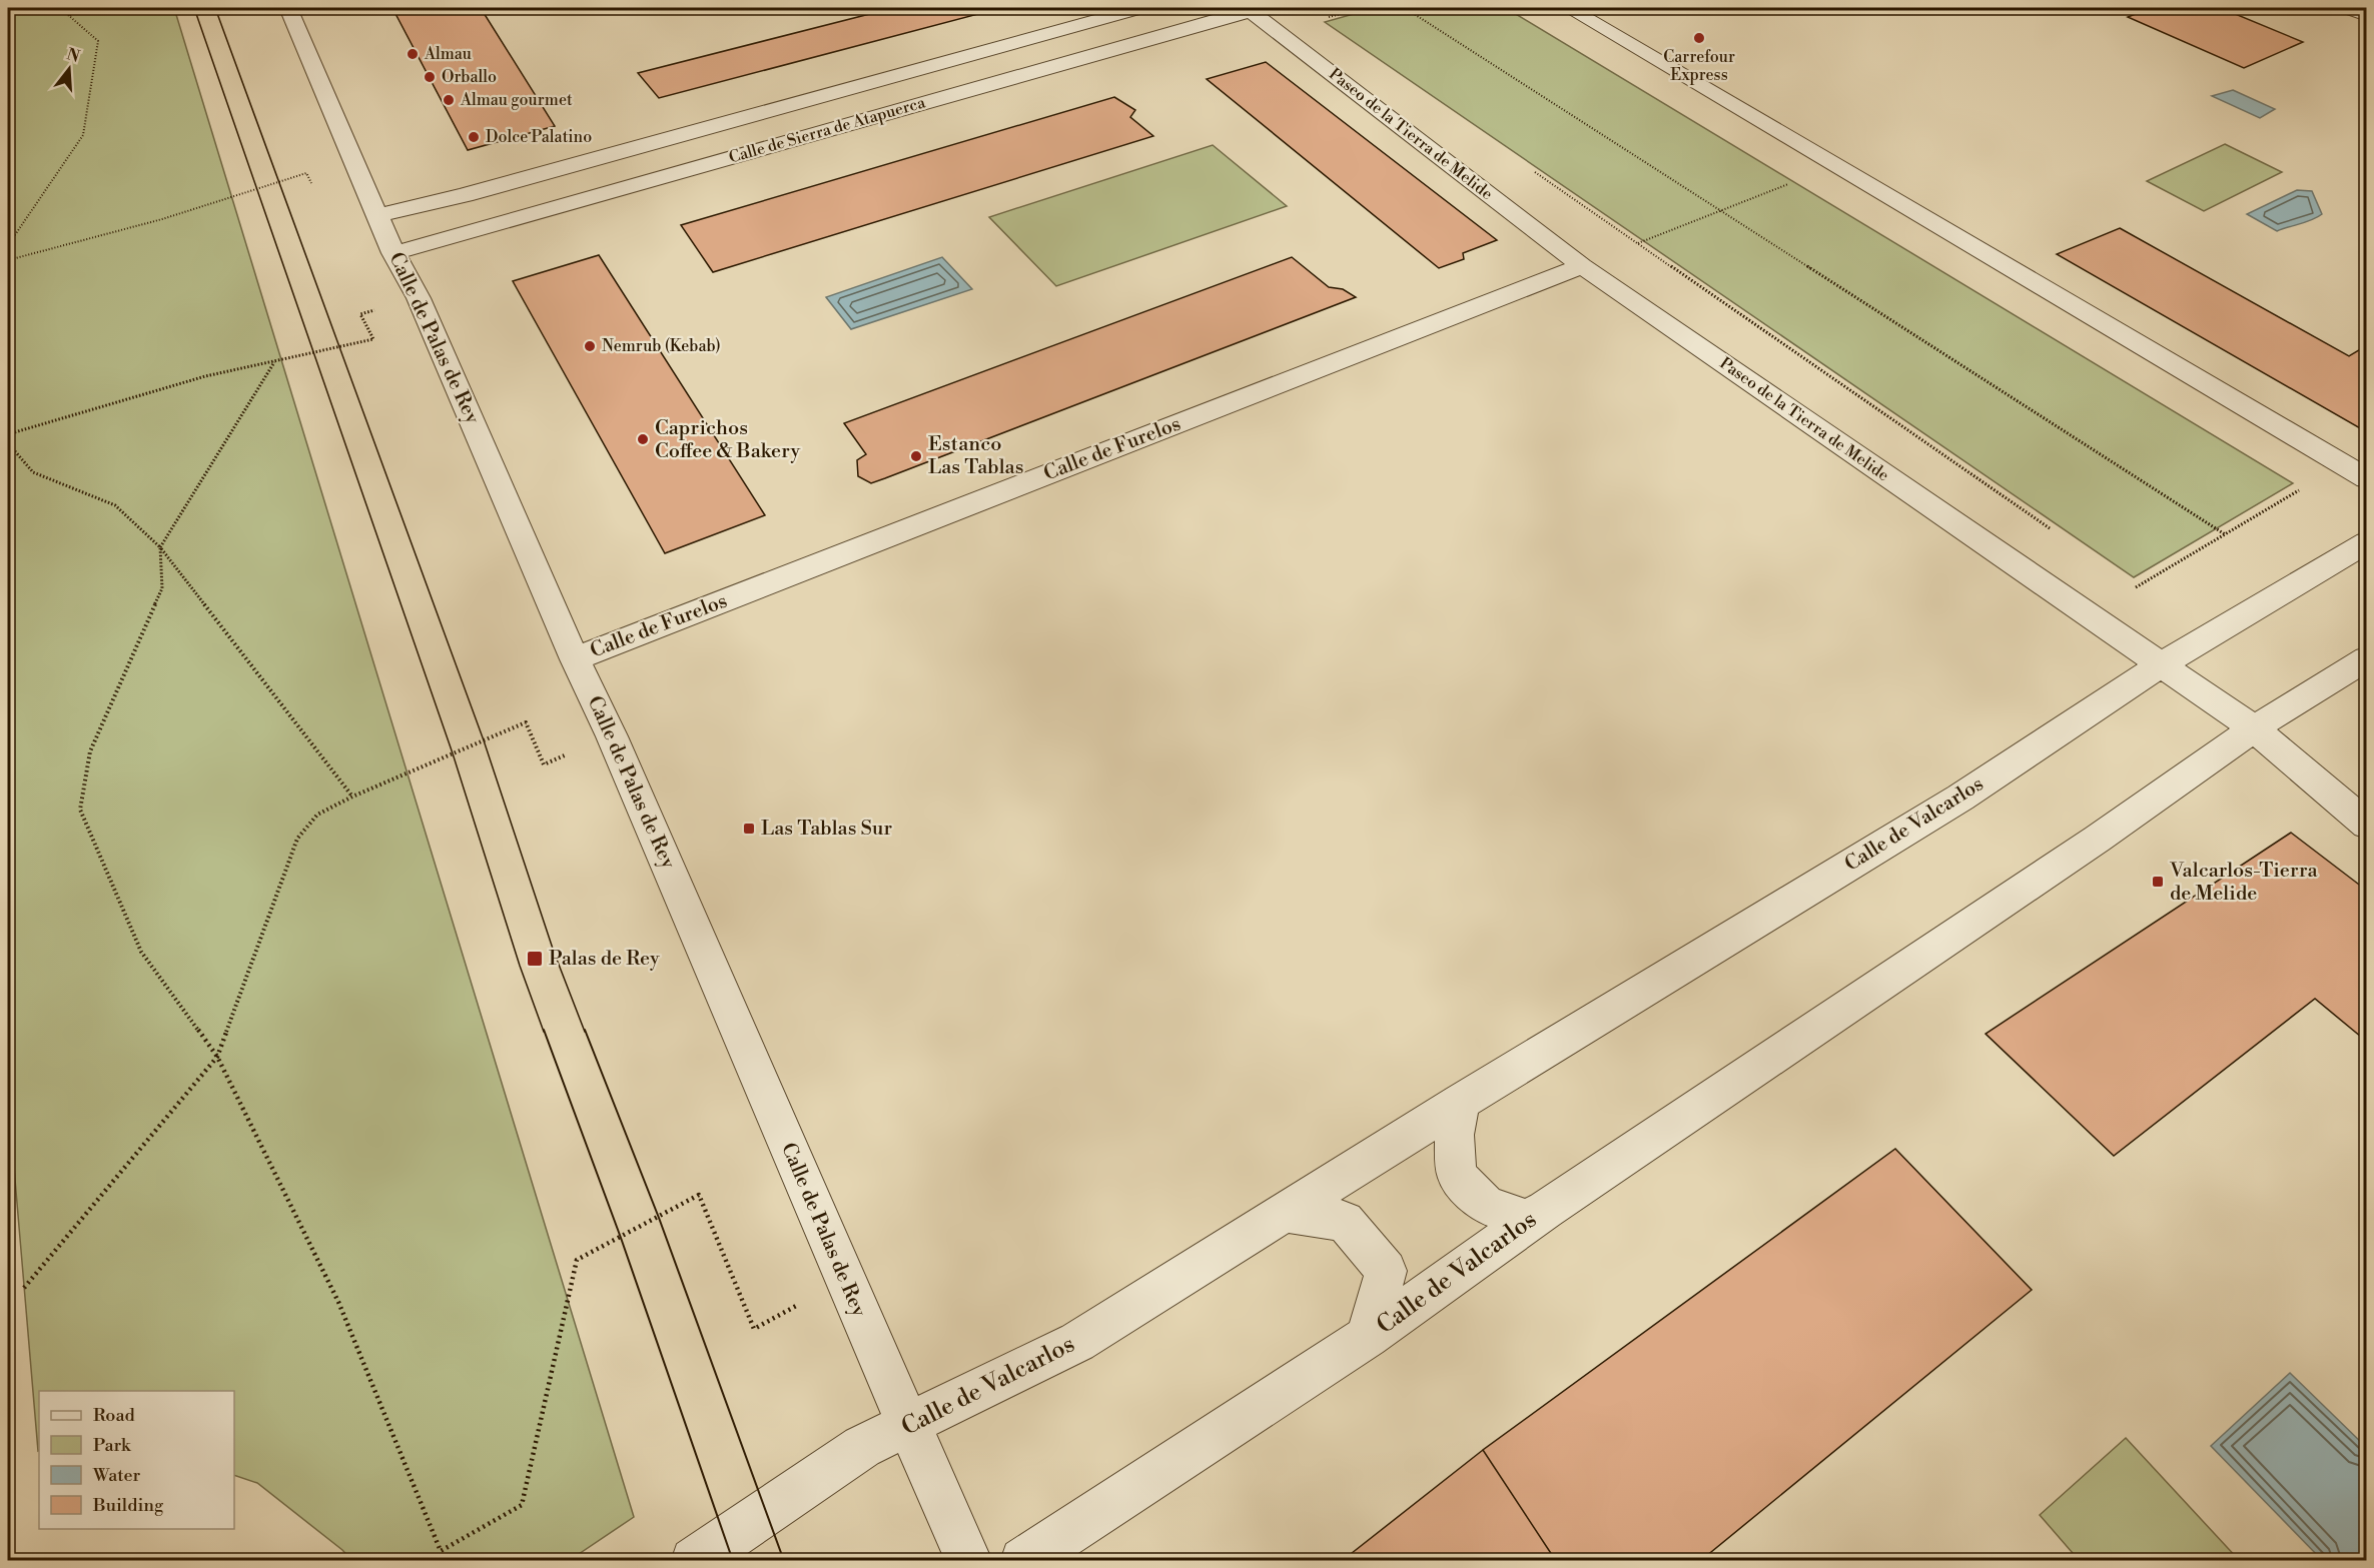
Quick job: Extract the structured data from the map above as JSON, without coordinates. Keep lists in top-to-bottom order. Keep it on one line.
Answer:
{"streets":{"street":["Calle de Sierra de Atapuerca","Paseo de la Tierra de Melide","Calle de Palas de Rey","Calle de Furelos","Calle de Valcarlos"]},"crossings":[["Calle de Sierra de Atapuerca","Paseo de la Tierra de Melide"],["Calle de Sierra de Atapuerca","Calle de Palas de Rey"],["Paseo de la Tierra de Melide","Calle de Furelos"],["Paseo de la Tierra de Melide","Calle de Valcarlos"],["Calle de Palas de Rey","Calle de Furelos"],["Calle de Palas de Rey","Calle de Valcarlos"]],"places":{"other":["Carrefour Express","Almau","Orballo","Almau gourmet","Dolce Palatino","Nemrub (Kebab)","Caprichos Coffee & Bakery","Estanco Las Tablas"],"transit":["Las Tablas Sur","Valcarlos-Tierra de Melide","Palas de Rey"]},"legend":["Road","Park","Water","Building"],"north":"top"}
